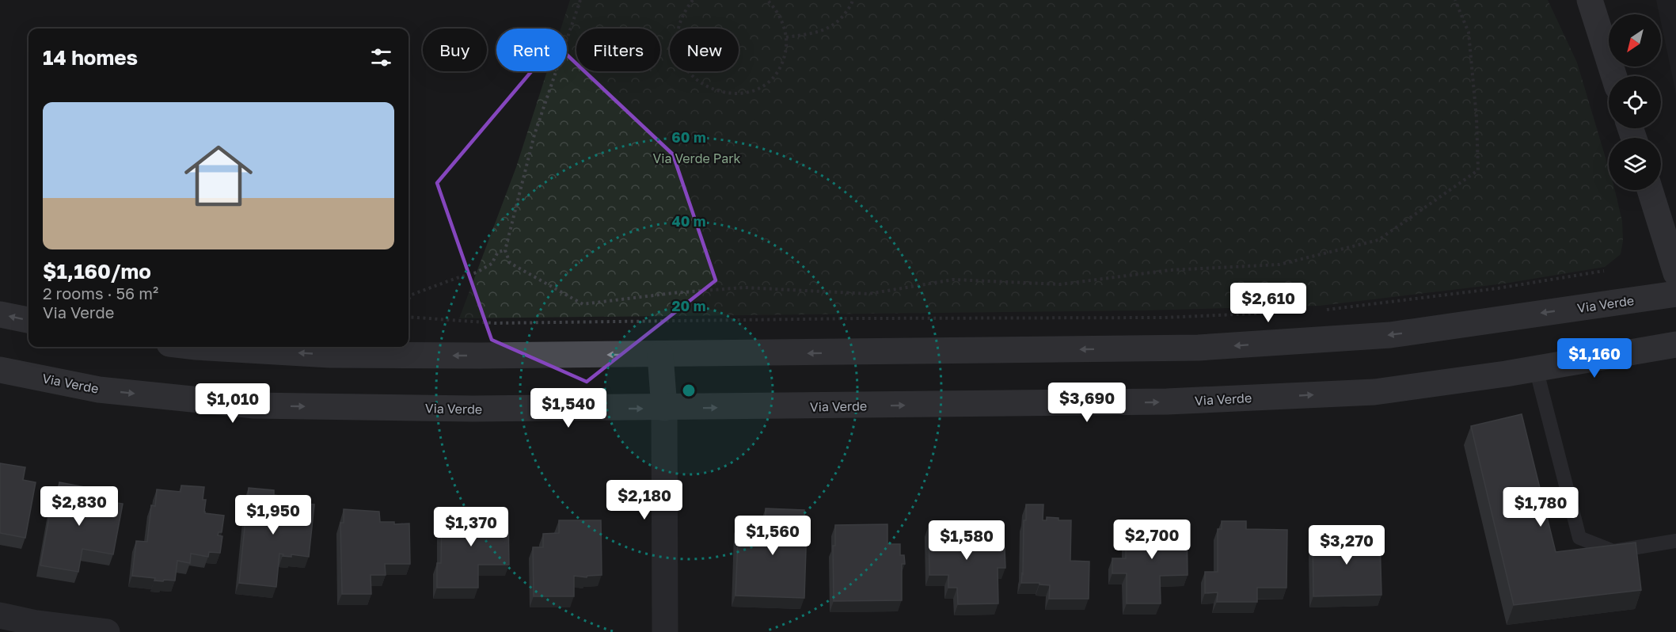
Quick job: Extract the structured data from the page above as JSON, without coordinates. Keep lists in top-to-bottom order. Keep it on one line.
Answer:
{"streets":{"main road":["Via Verde"]},"parks":["Via Verde Park"],"north":"bottom left","page":{"chip":["Buy","Rent","Filters","New"],"heading":"14 homes","list":[{"name":"$1,160/mo","note":"2 rooms · 56 m² · Via Verde"}],"price":["$2,610","$1,160","$3,690","$1,010","$1,540","$2,180","$2,830","$1,780","$1,950","$1,370","$1,560","$2,700","$1,580","$3,270"]},"rings":["60 m","40 m","20 m"]}
